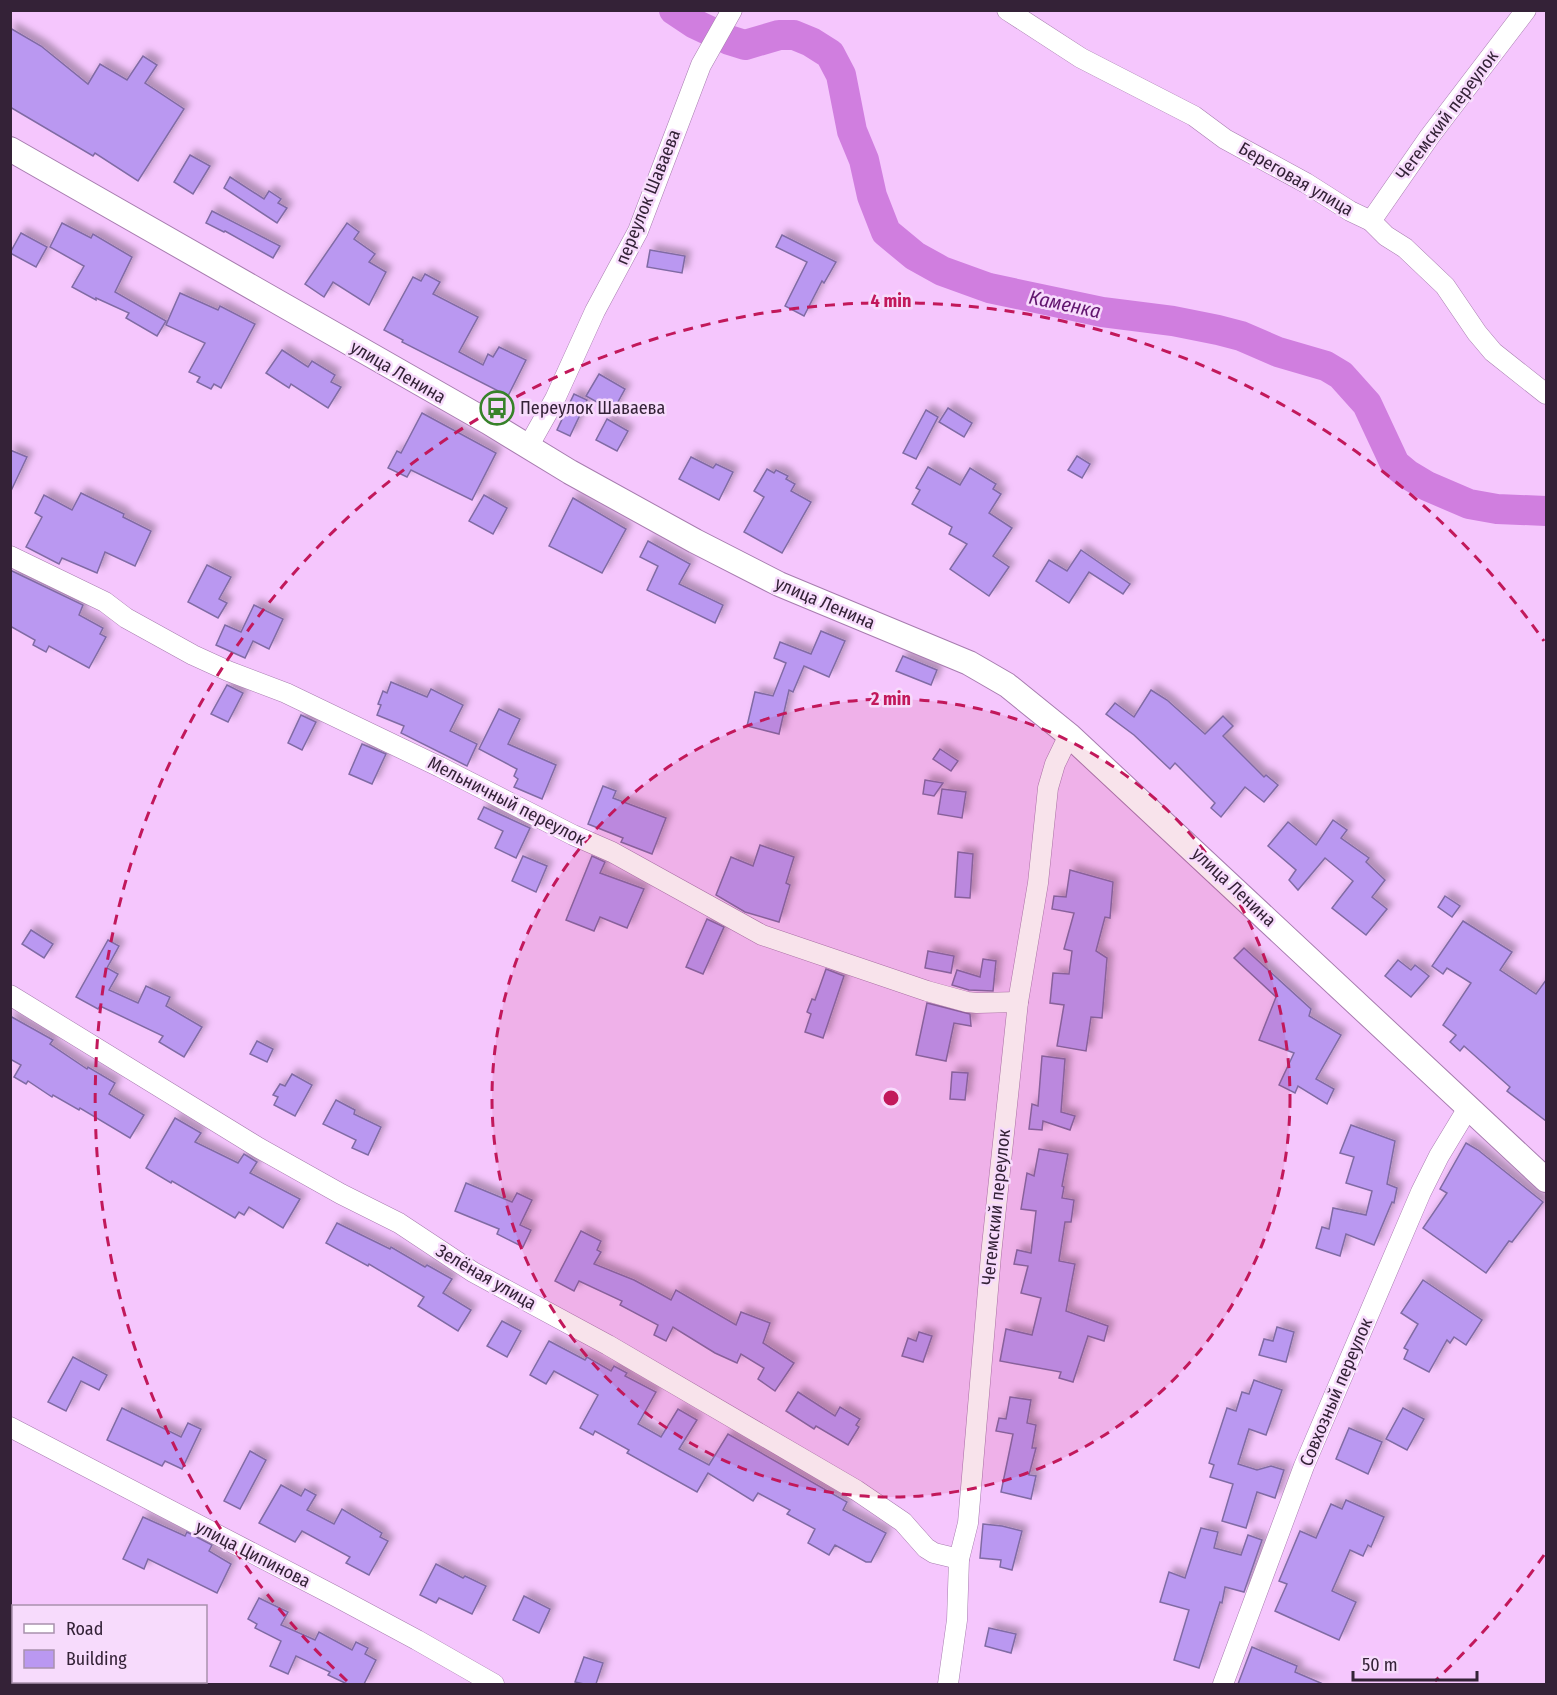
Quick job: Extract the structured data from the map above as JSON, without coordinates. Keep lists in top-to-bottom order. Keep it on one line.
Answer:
{"streets":{"street":["Чегемский переулок","Береговая улица","переулок Шаваева","улица Ленина","Мельничный переулок","Зелёная улица","Совхозный переулок","улица Ципинова"]},"crossings":[["Чегемский переулок","Береговая улица"],["Чегемский переулок","улица Ленина"],["Чегемский переулок","Мельничный переулок"],["Чегемский переулок","Зелёная улица"],["переулок Шаваева","улица Ленина"],["улица Ленина","Совхозный переулок"]],"water":["Каменка"],"places":{"bus stop":["Переулок Шаваева"]},"legend":["Road","Building"],"scale_bar":"50 m","rings":["4 min","2 min"]}
